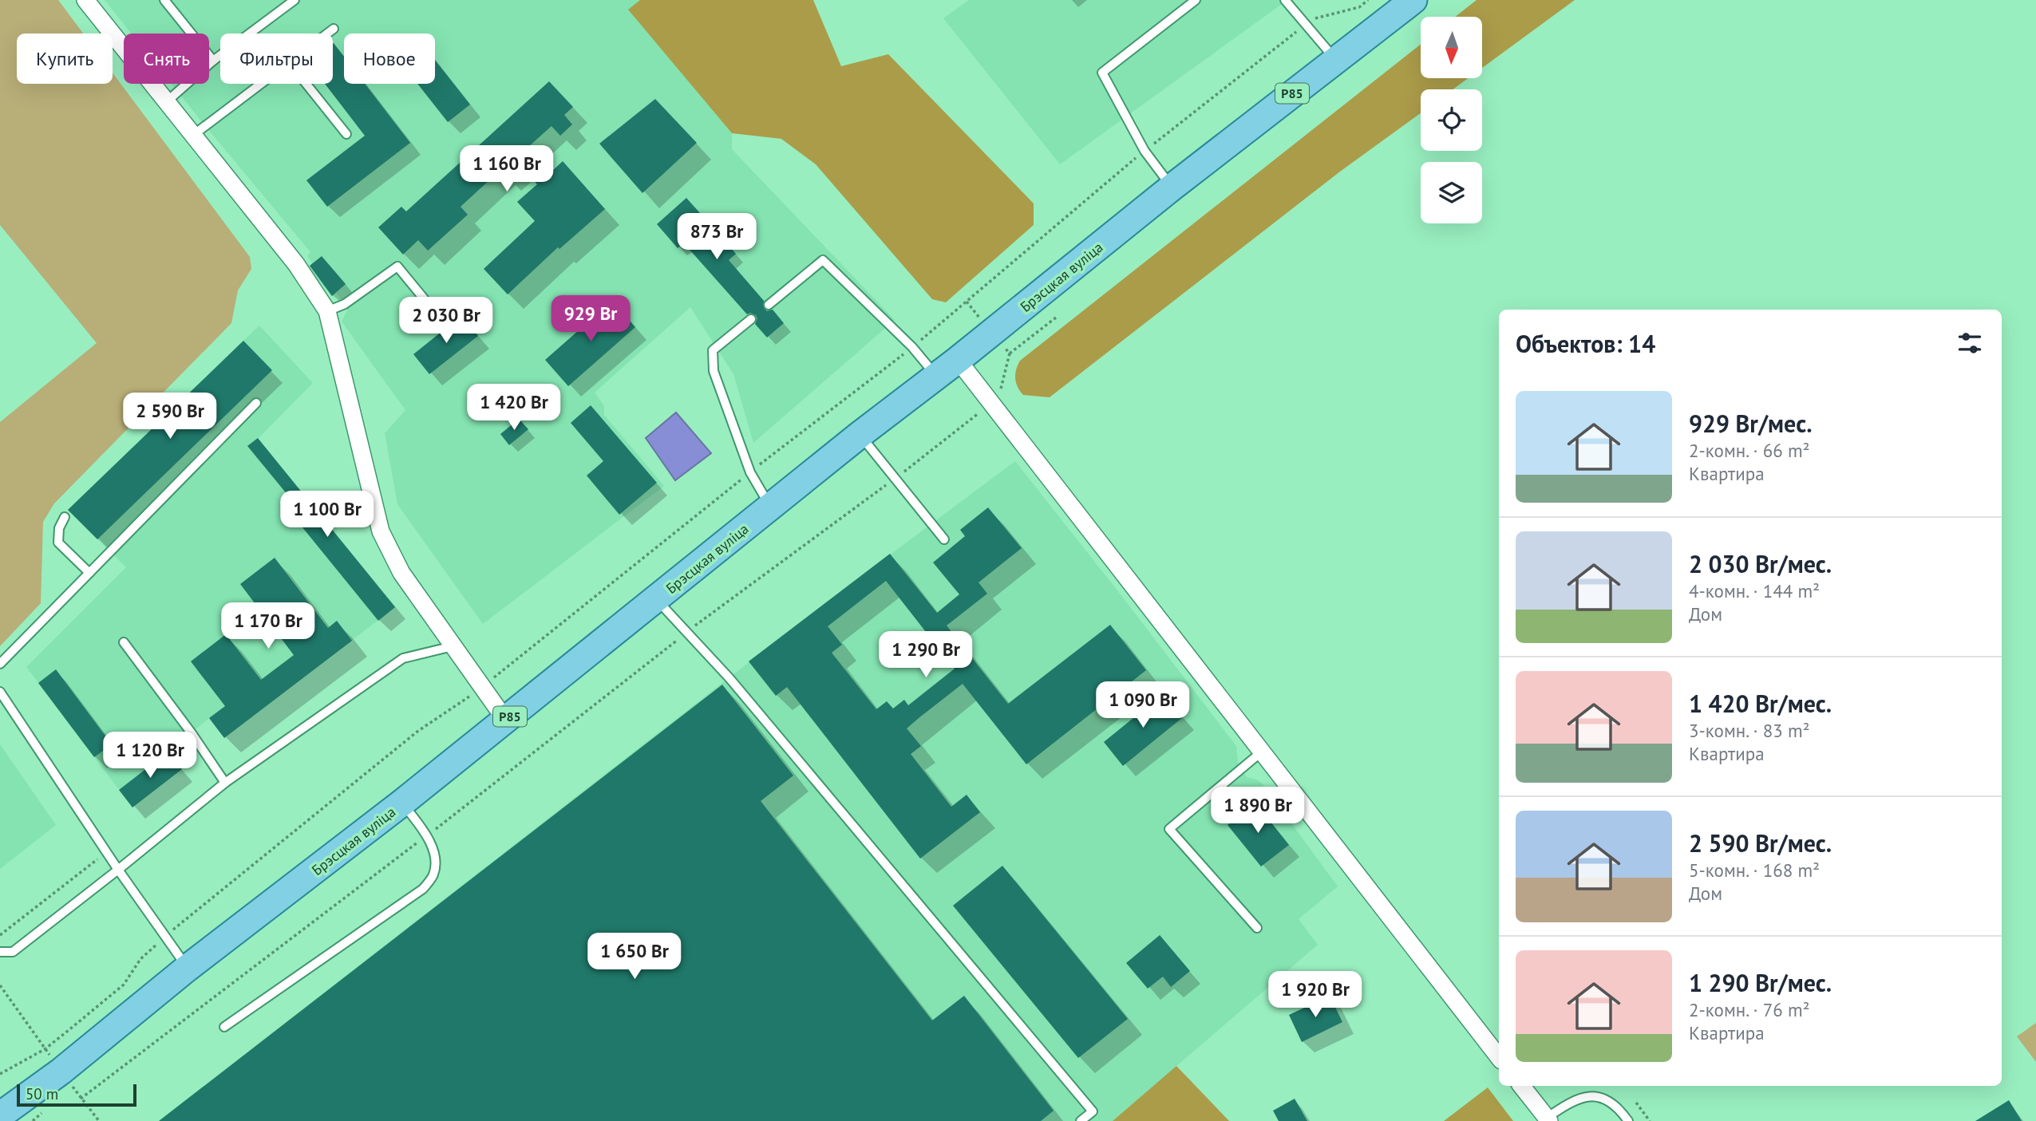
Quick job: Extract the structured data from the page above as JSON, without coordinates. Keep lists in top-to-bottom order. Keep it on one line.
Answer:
{"streets":{"main road":["Р85","Брэсцкая вуліца"]},"scale_bar":"50 m","north":"bottom","page":{"chip":["Купить","Снять","Фильтры","Новое"],"price":["1 160 Br","873 Br","929 Br","2 030 Br","1 420 Br","2 590 Br","1 100 Br","1 170 Br","1 290 Br","1 090 Br","1 120 Br","1 890 Br","1 650 Br","1 920 Br"],"heading":"Объектов: 14","list":[{"name":"929 Br/мес.","note":"2-комн. · 66 m² · Квартира"},{"name":"2 030 Br/мес.","note":"4-комн. · 144 m² · Дом"},{"name":"1 420 Br/мес.","note":"3-комн. · 83 m² · Квартира"},{"name":"2 590 Br/мес.","note":"5-комн. · 168 m² · Дом"},{"name":"1 290 Br/мес.","note":"2-комн. · 76 m² · Квартира"}],"scale":"50 m"}}
